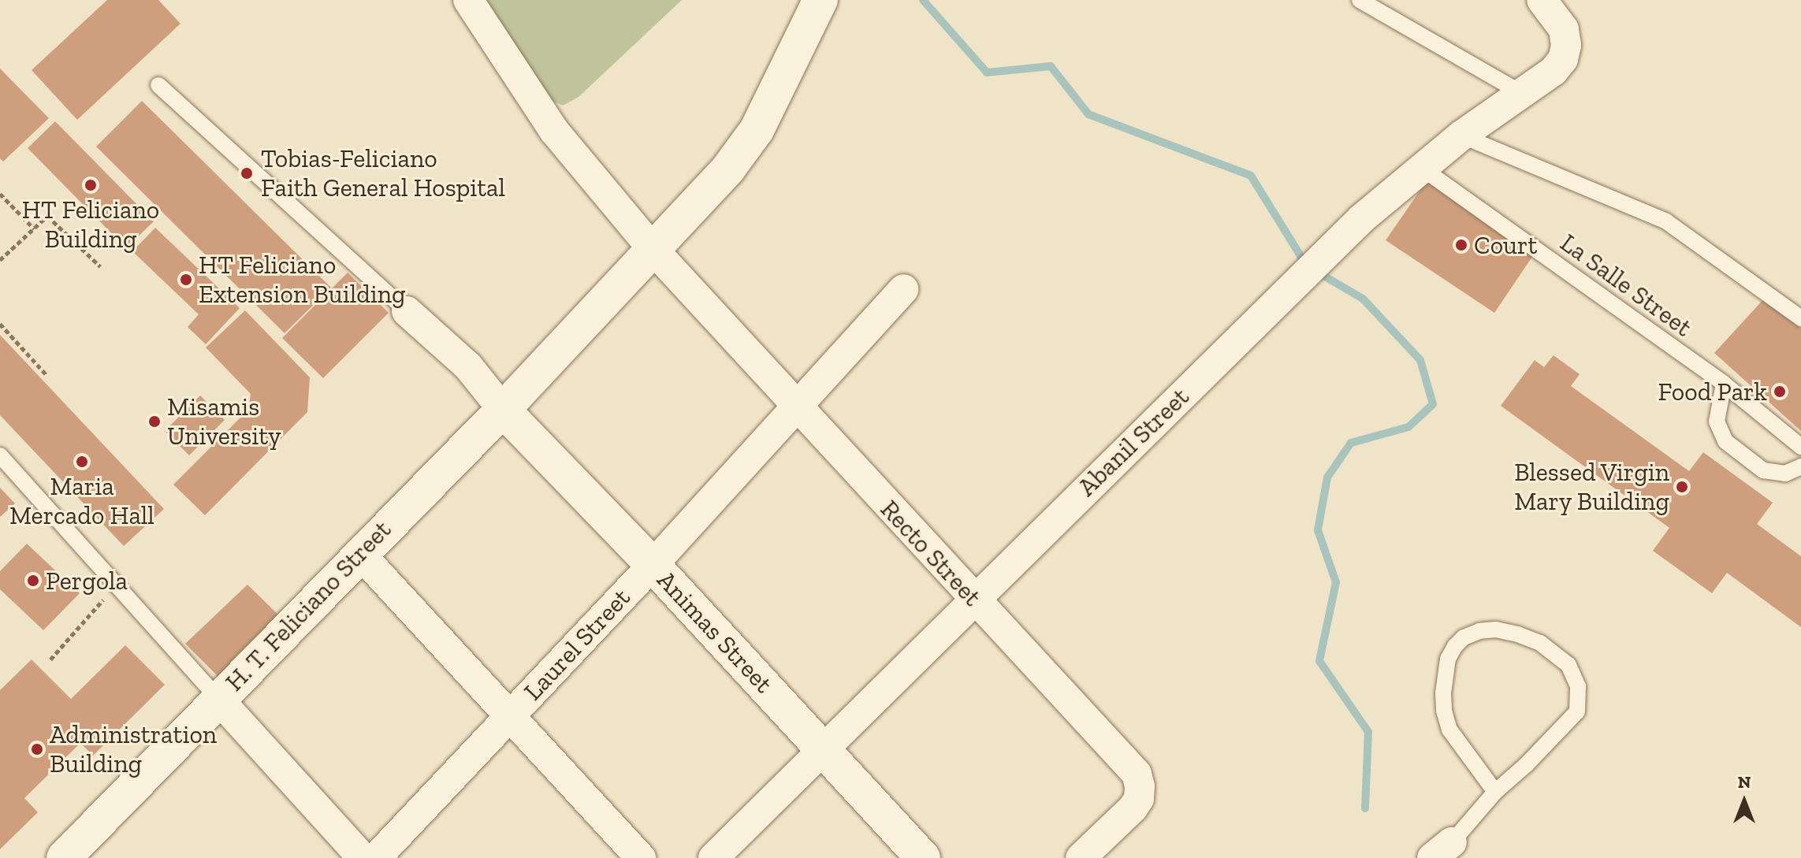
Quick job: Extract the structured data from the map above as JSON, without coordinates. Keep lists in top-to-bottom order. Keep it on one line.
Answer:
{"streets":{"street":["Abanil Street","Recto Street","H. T. Feliciano Street","Animas Street","Laurel Street"],"lane":["La Salle Street"]},"crossings":[["La Salle Street","Abanil Street"],["Abanil Street","Recto Street"],["Abanil Street","Animas Street"],["Recto Street","H. T. Feliciano Street"],["Recto Street","Laurel Street"],["H. T. Feliciano Street","Animas Street"],["Animas Street","Laurel Street"]],"places":["Tobias-Feliciano Faith General Hospital","HT Feliciano Building","Court","HT Feliciano Extension Building","Food Park","Misamis University","Maria Mercado Hall","Blessed Virgin Mary Building","Pergola","Administration Building"],"north":"top"}
